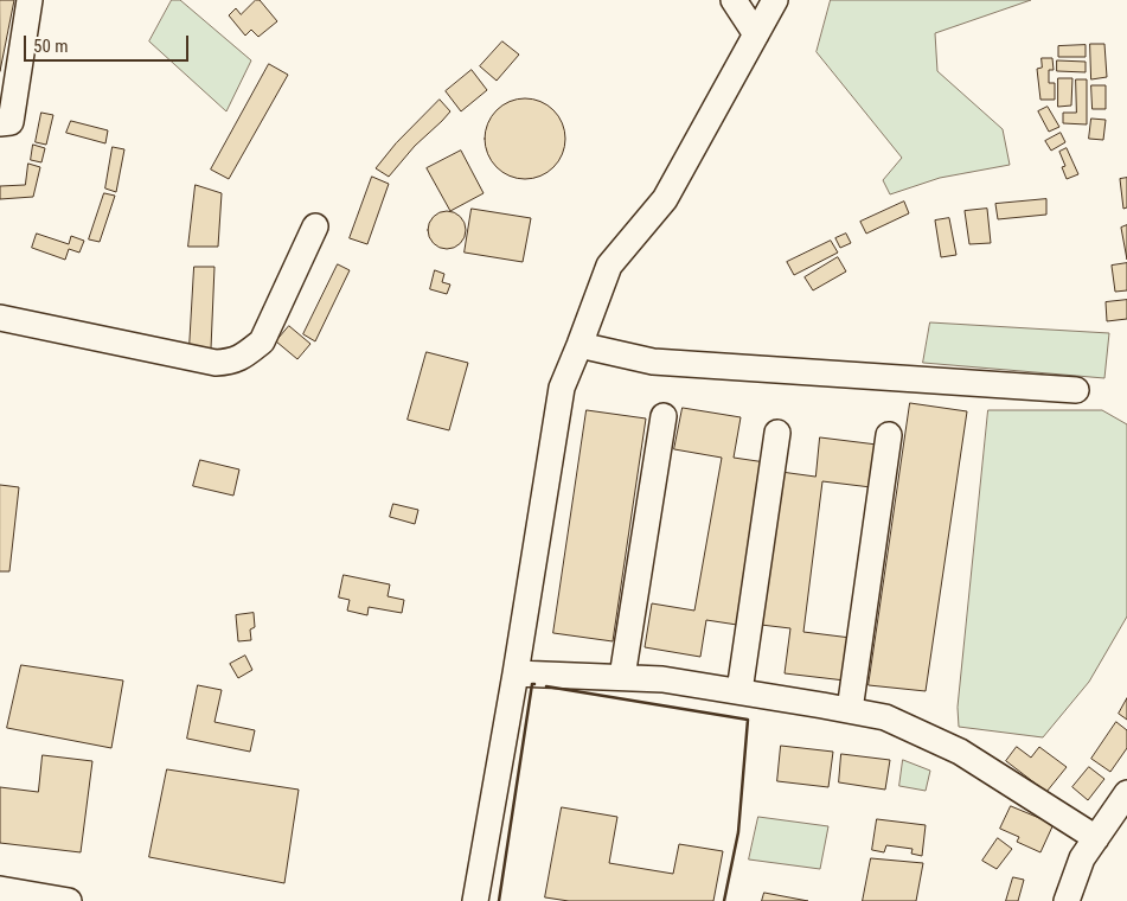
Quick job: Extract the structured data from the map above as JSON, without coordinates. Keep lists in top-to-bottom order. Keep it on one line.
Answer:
{"scale_bar":"50 m"}
